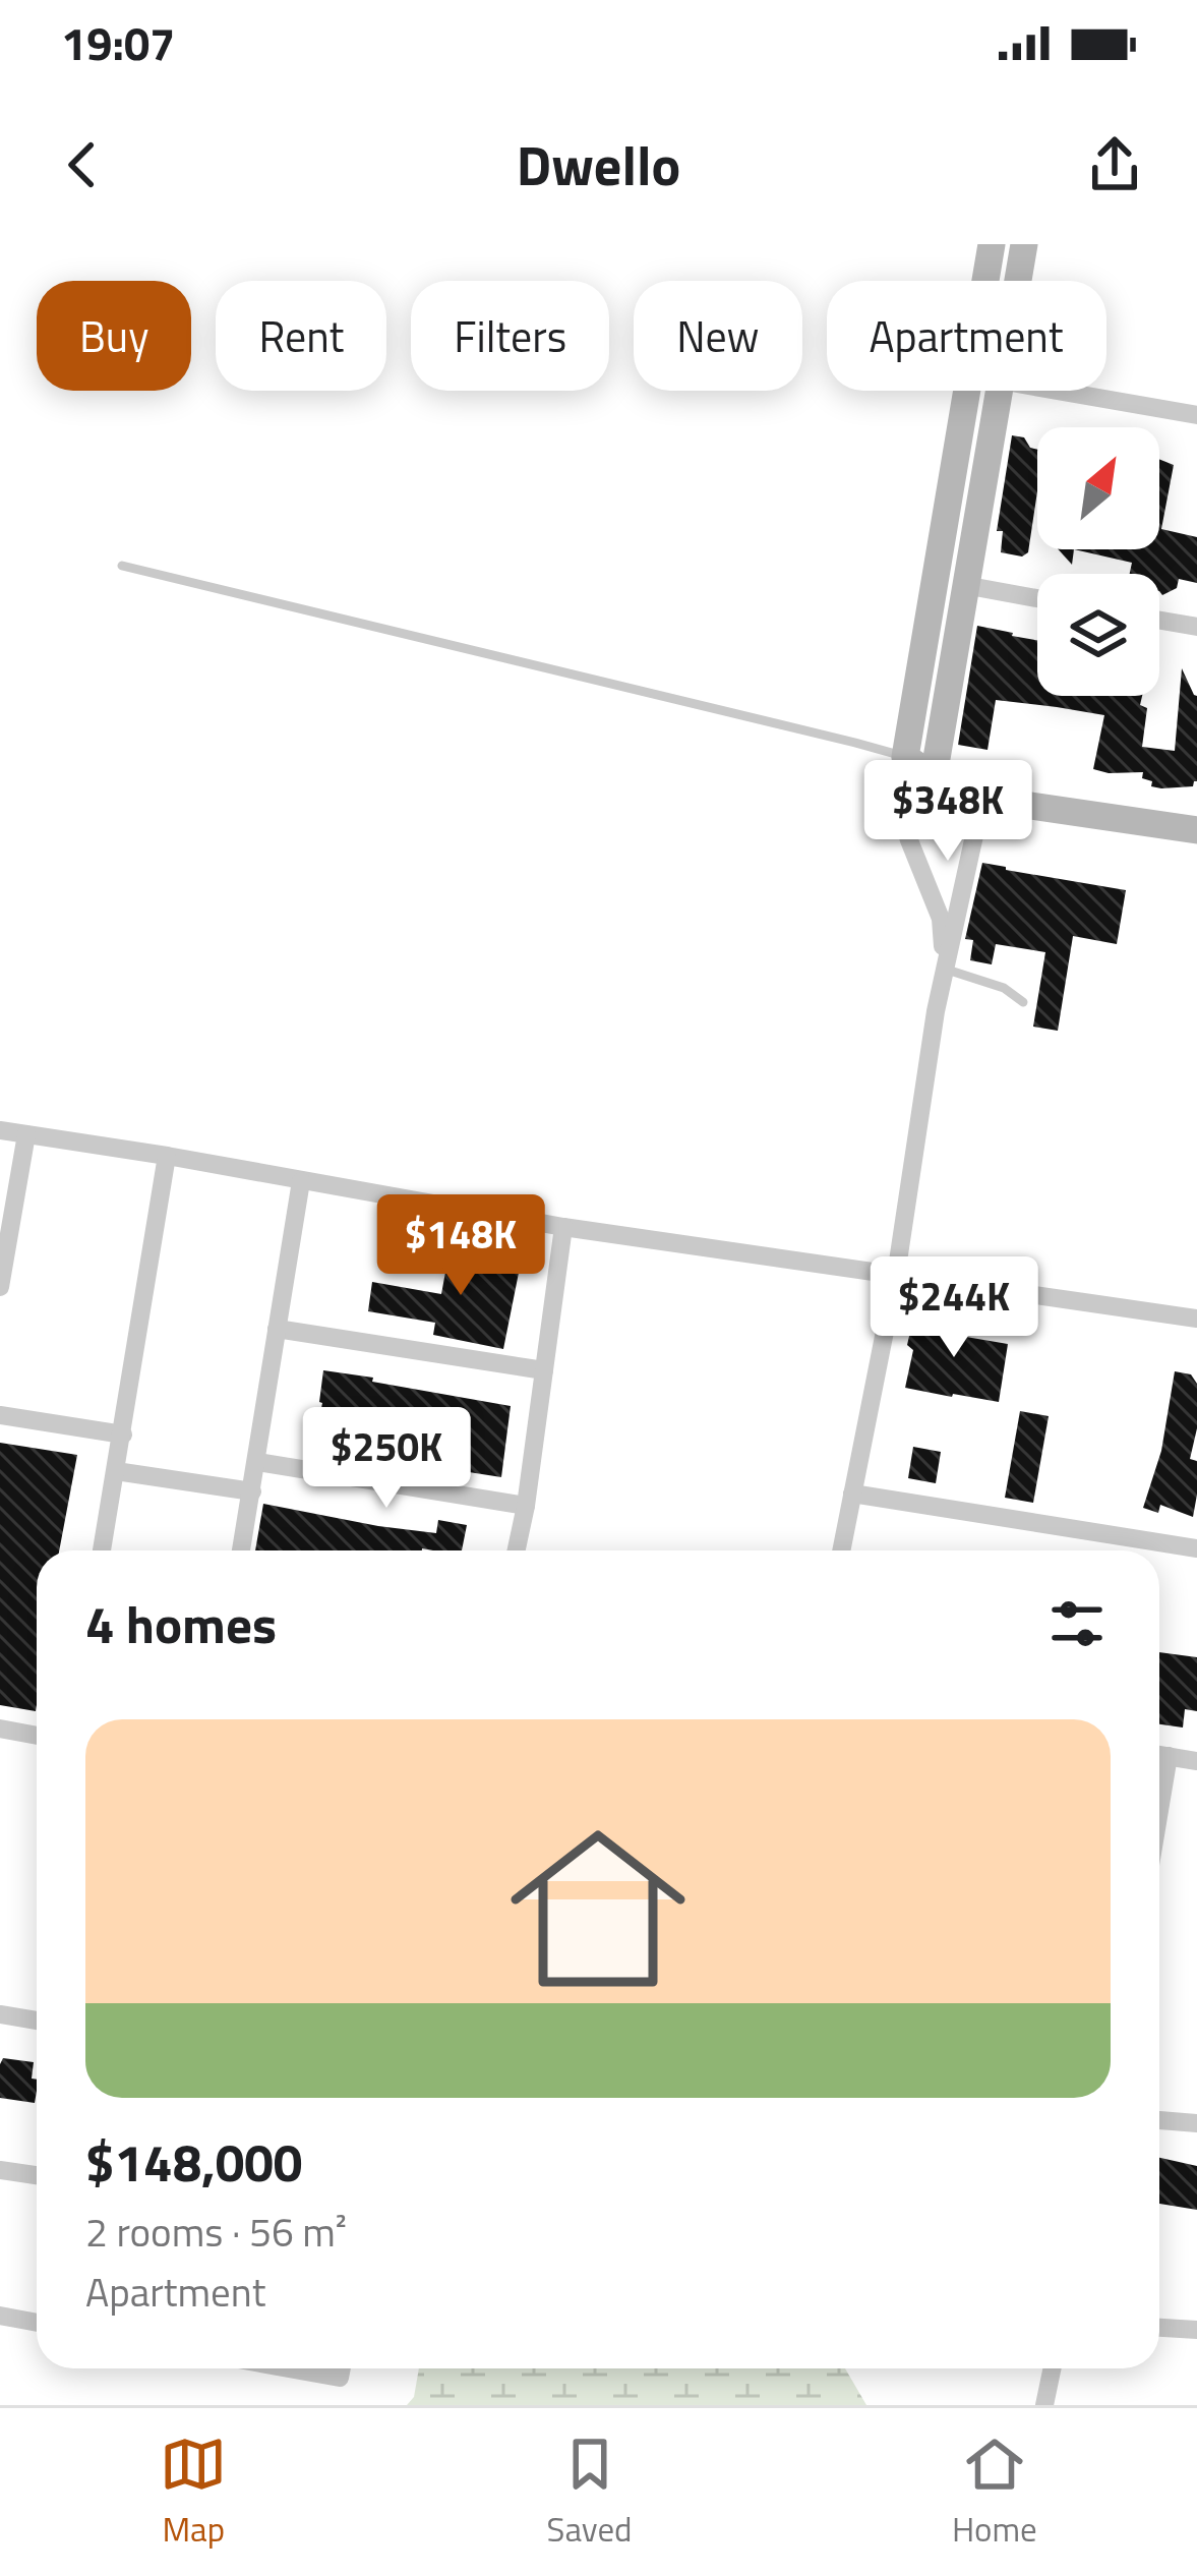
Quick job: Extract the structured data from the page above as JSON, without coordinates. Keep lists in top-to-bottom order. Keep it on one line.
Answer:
{"north":"top right","page":{"status":"19:07","header":"Dwello","chip":["Buy","Rent","Filters","New","Apartment"],"price":["$348K","$148K","$244K","$250K"],"heading":"4 homes","list":[{"name":"$148,000","note":"2 rooms · 56 m² · Apartment"}],"tabs":["Map","Saved","Home"]}}
